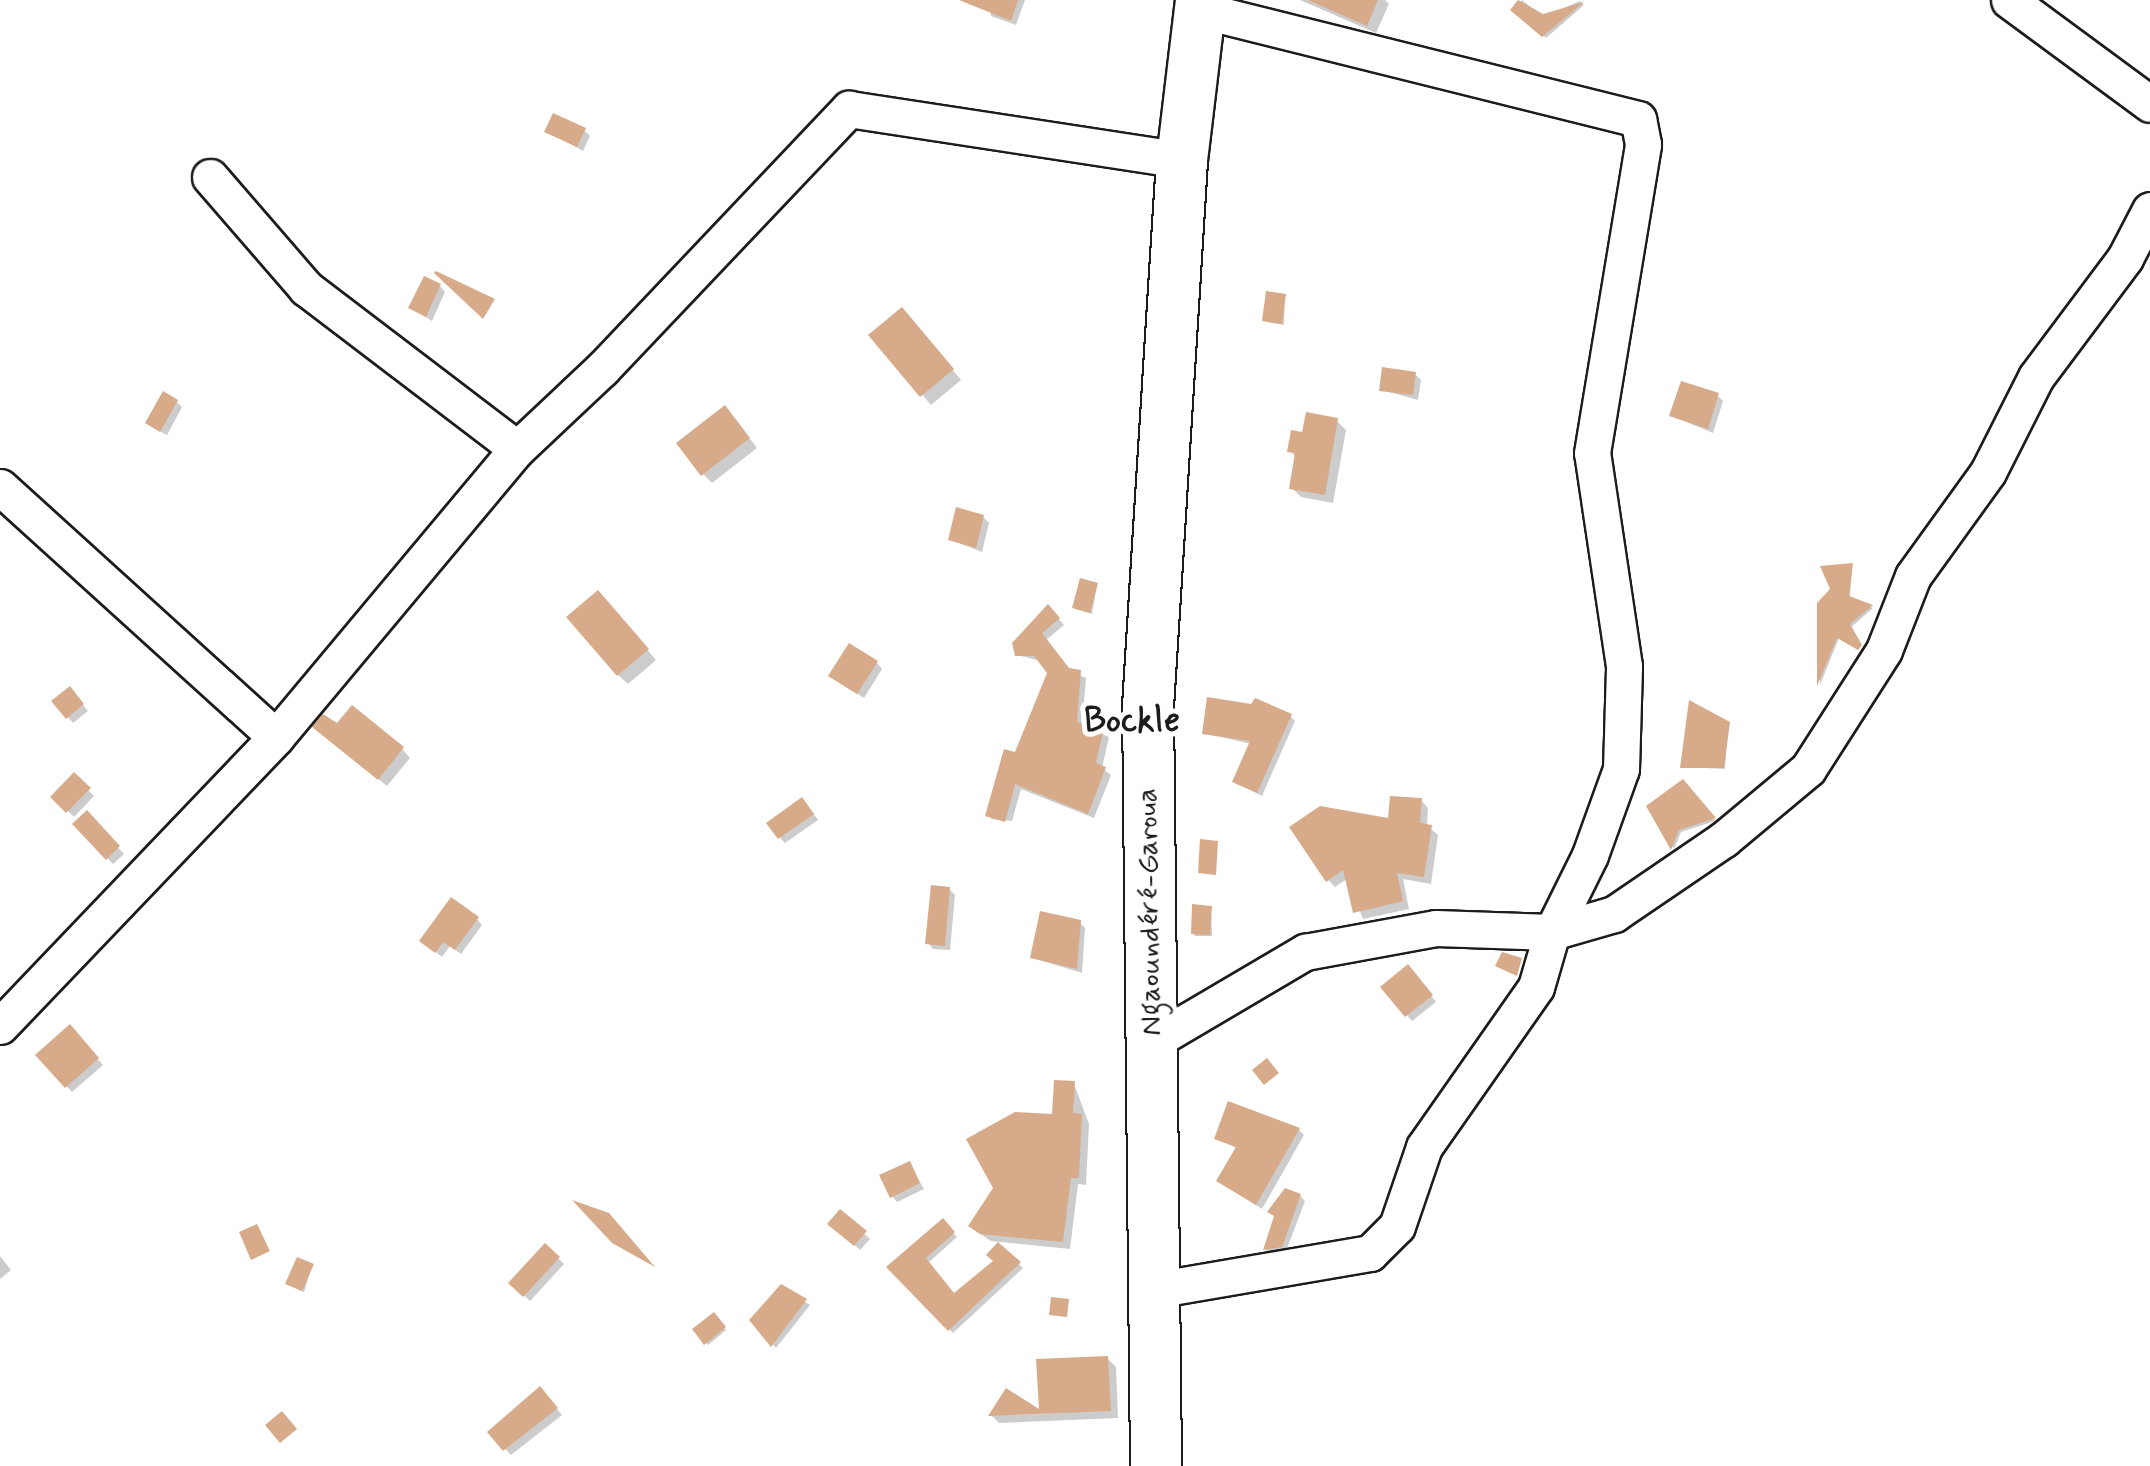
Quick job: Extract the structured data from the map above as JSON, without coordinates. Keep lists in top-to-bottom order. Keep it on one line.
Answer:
{"streets":{"highway":["Ngaoundéré-Garoua"]},"districts":["Bockle"]}
